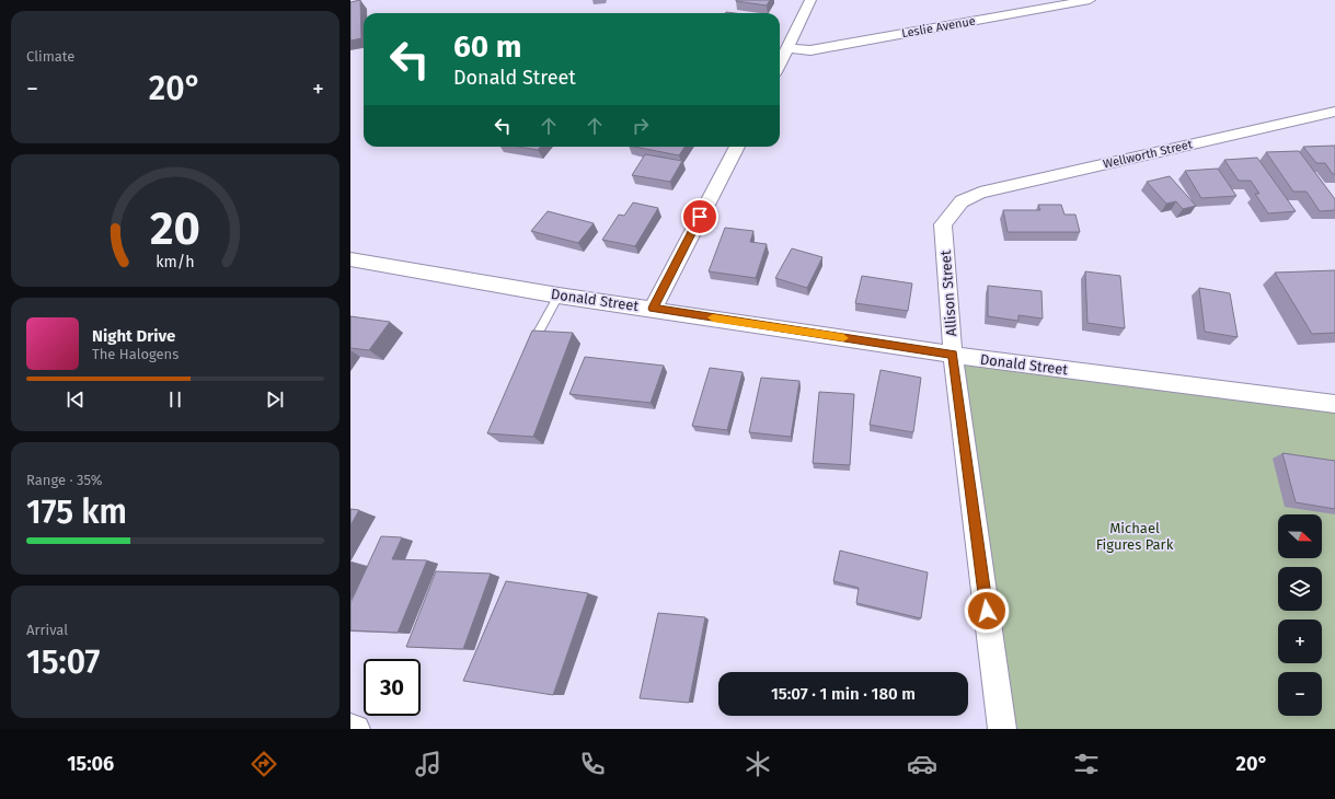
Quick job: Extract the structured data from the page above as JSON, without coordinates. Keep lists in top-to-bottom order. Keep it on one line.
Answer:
{"streets":{"street":["Leslie Avenue","Wellworth Street","Allison Street","Donald Street"]},"crossings":[["Wellworth Street","Allison Street"],["Allison Street","Donald Street"]],"parks":["Michael Figures Park"],"north":"right","page":{"tile":["Climate",["Range · 35%","175 km"],["Arrival","15:07"]],"turn":["60 m","Donald Street"],"heat":["−","20°","+"],"song":["Night Drive","The Halogens"],"map_buttons":["+","−"],"limit":"30","trip":"15:07 · 1 min · 180 m","tabs":["15:06","20°"],"gauge":["20","km/h"]}}
